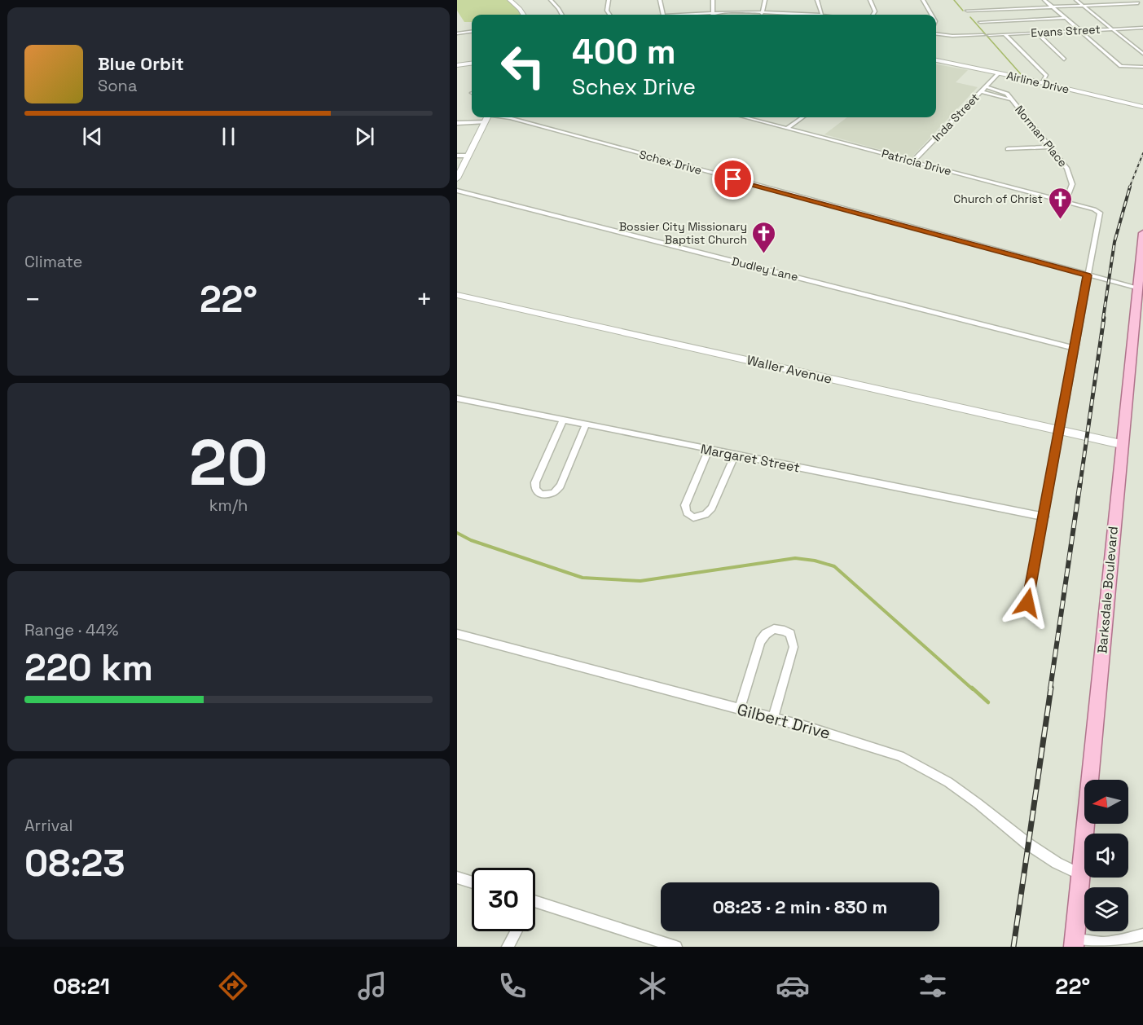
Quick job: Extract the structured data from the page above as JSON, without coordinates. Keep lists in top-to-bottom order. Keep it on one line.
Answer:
{"streets":{"main road":["Barksdale Boulevard"],"street":["Evans Street","Airline Drive","Inda Street","Norman Place","Schex Drive","Patricia Drive","Dudley Lane","Waller Avenue","Margaret Street","Gilbert Drive"]},"crossings":[["Airline Drive","Inda Street"],["Inda Street","Norman Place"],["Inda Street","Patricia Drive"],["Norman Place","Patricia Drive"],["Schex Drive","Patricia Drive"],["Schex Drive","Barksdale Boulevard"],["Waller Avenue","Barksdale Boulevard"],["Barksdale Boulevard","Gilbert Drive"]],"places":{"church":["Church of Christ","Bossier City Missionary Baptist Church"]},"north":"left","page":{"turn":["400 m","Schex Drive"],"song":["Blue Orbit","Sona"],"tile":["Climate",["20","km/h"],["Range · 44%","220 km"],["Arrival","08:23"]],"heat":["−","22°","+"],"limit":"30","trip":"08:23 · 2 min · 830 m","tabs":["08:21","22°"]}}
